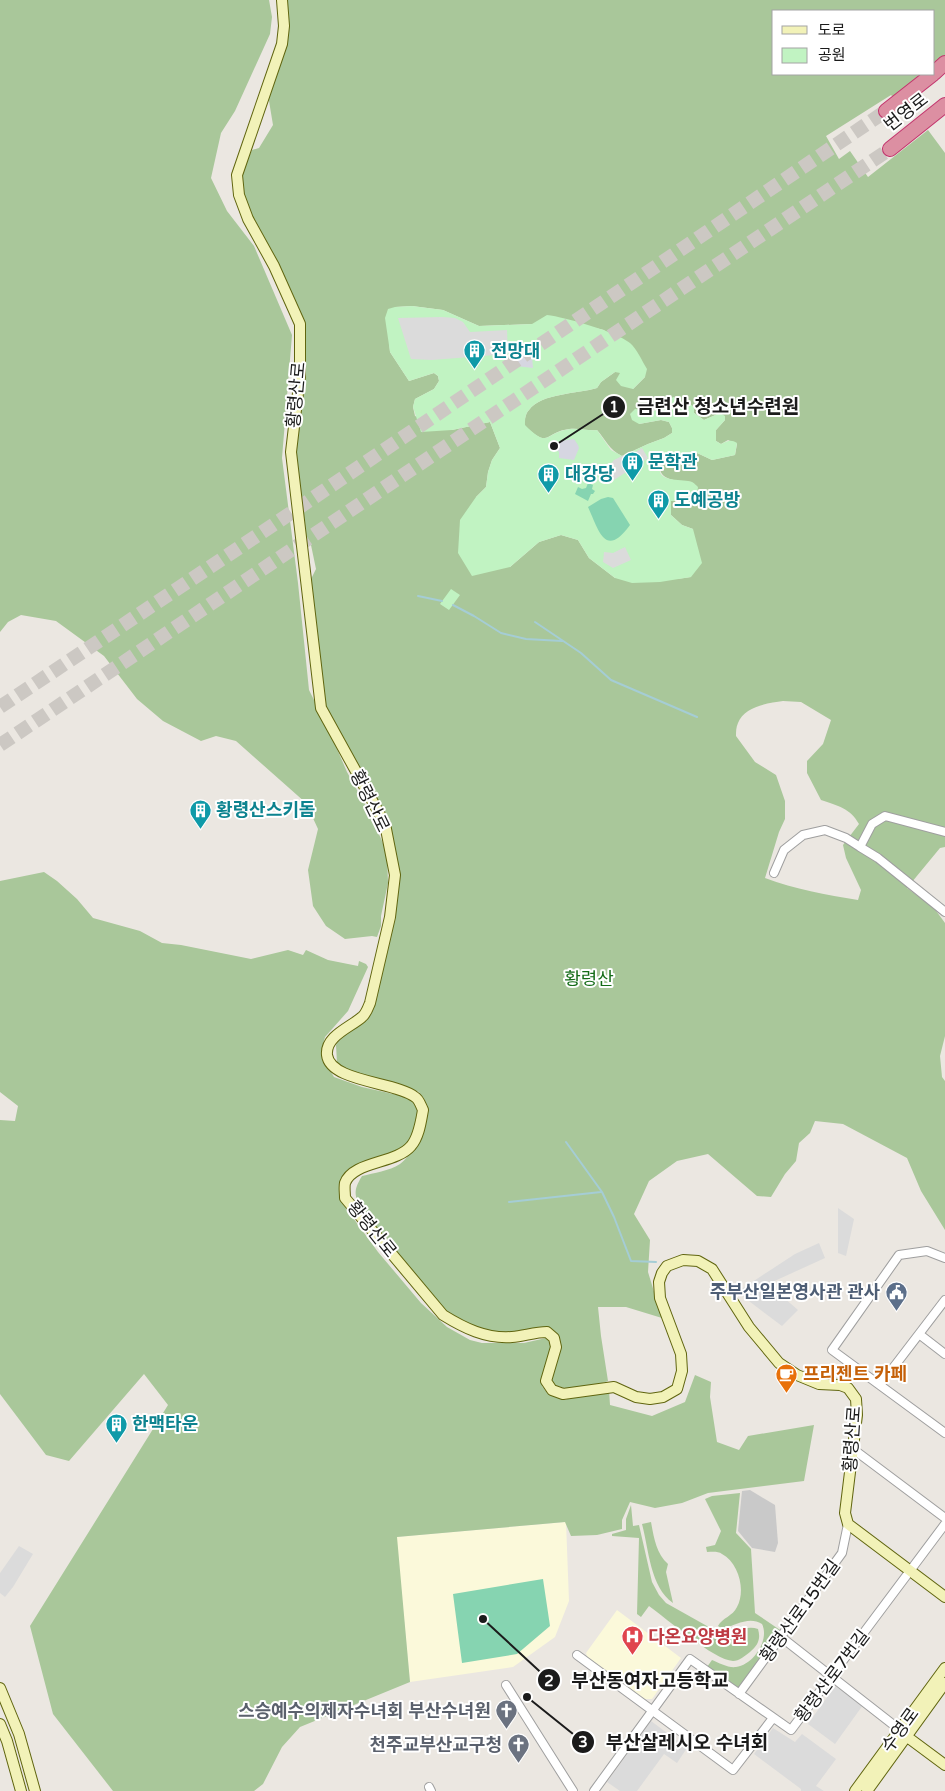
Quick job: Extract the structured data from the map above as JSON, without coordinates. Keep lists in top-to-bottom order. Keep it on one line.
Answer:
{"streets":{"highway":["번영로"],"street":["황령산로","황령산로15번길","황령산로7번길","수영로"]},"crossings":[["황령산로","황령산로15번길"],["황령산로15번길","황령산로7번길"]],"parks":["황령산"],"places":{"building":["전망대","문학관","대강당","도예공방","황령산스키돔","한맥타운"],"other":["금련산 청소년수련원","부산동여자고등학교","부산살레시오 수녀회"],"public building":["주부산일본영사관 관사"],"cafe":["프리젠트 카페"],"hospital":["다온요양병원"],"church":["스승예수의제자수녀회 부산수녀원","천주교부산교구청"]},"legend":["도로","공원"]}
